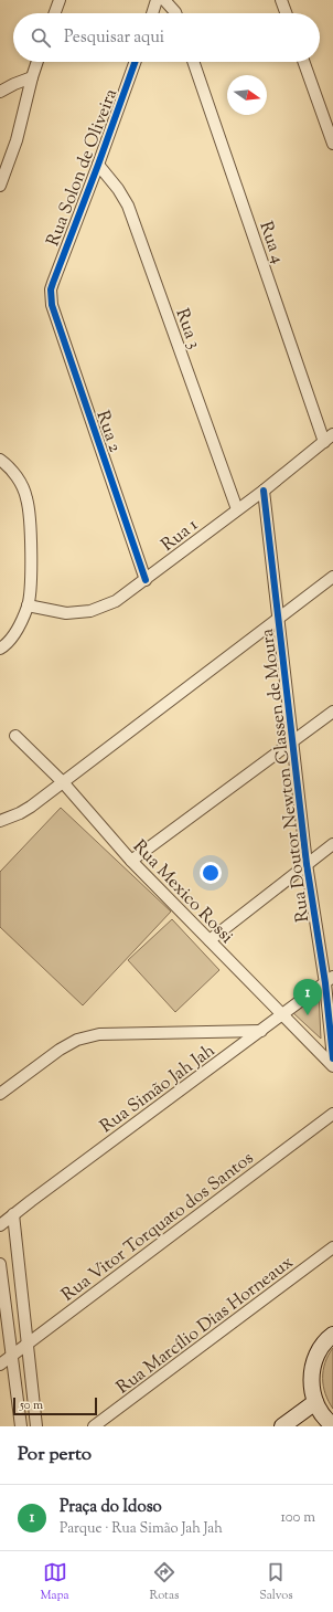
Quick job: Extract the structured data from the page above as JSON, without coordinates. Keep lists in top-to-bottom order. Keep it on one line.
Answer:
{"streets":{"street":["Rua Solon de Oliveira","Rua 4","Rua 3","Rua 2","Rua 1","Rua Doutor Newton Classen de Moura","Rua Mexico Rossi","Rua Simão Jah Jah","Rua Vitor Torquato dos Santos","Rua Marcílio Dias Horneaux"]},"crossings":[["Rua Solon de Oliveira","Rua 3"],["Rua Solon de Oliveira","Rua 2"],["Rua 4","Rua 1"],["Rua 3","Rua 1"],["Rua 2","Rua 1"],["Rua 1","Rua Doutor Newton Classen de Moura"],["Rua Doutor Newton Classen de Moura","Rua Simão Jah Jah"],["Rua Mexico Rossi","Rua Simão Jah Jah"]],"scale_bar":"50 m","north":"right","page":{"search":"Pesquisar aqui","pins":"1","scale":"50 m","heading":"Por perto","list":[{"mark":"1","name":"Praça do Idoso","note":"Parque · Rua Simão Jah Jah","value":"100 m"}],"nav":["Mapa","Rotas","Salvos"]}}
